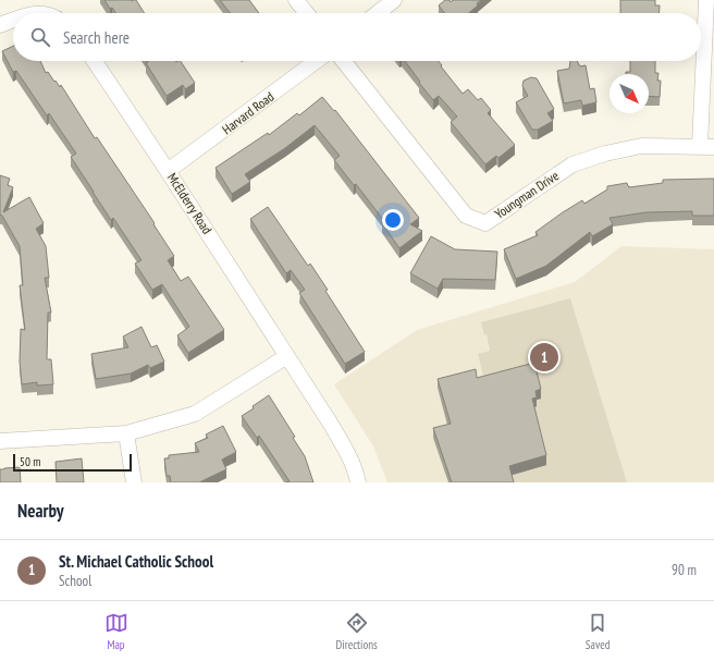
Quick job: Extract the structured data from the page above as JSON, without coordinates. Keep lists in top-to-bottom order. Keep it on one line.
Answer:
{"streets":{"street":["Harvard Road","Youngman Drive","McElderry Road"]},"crossings":[["Harvard Road","McElderry Road"]],"scale_bar":"50 m","north":"bottom right","page":{"search":"Search here","pins":"1","scale":"50 m","heading":"Nearby","list":[{"mark":"1","name":"St. Michael Catholic School","note":"School","value":"90 m"}],"nav":["Map","Directions","Saved"]}}
